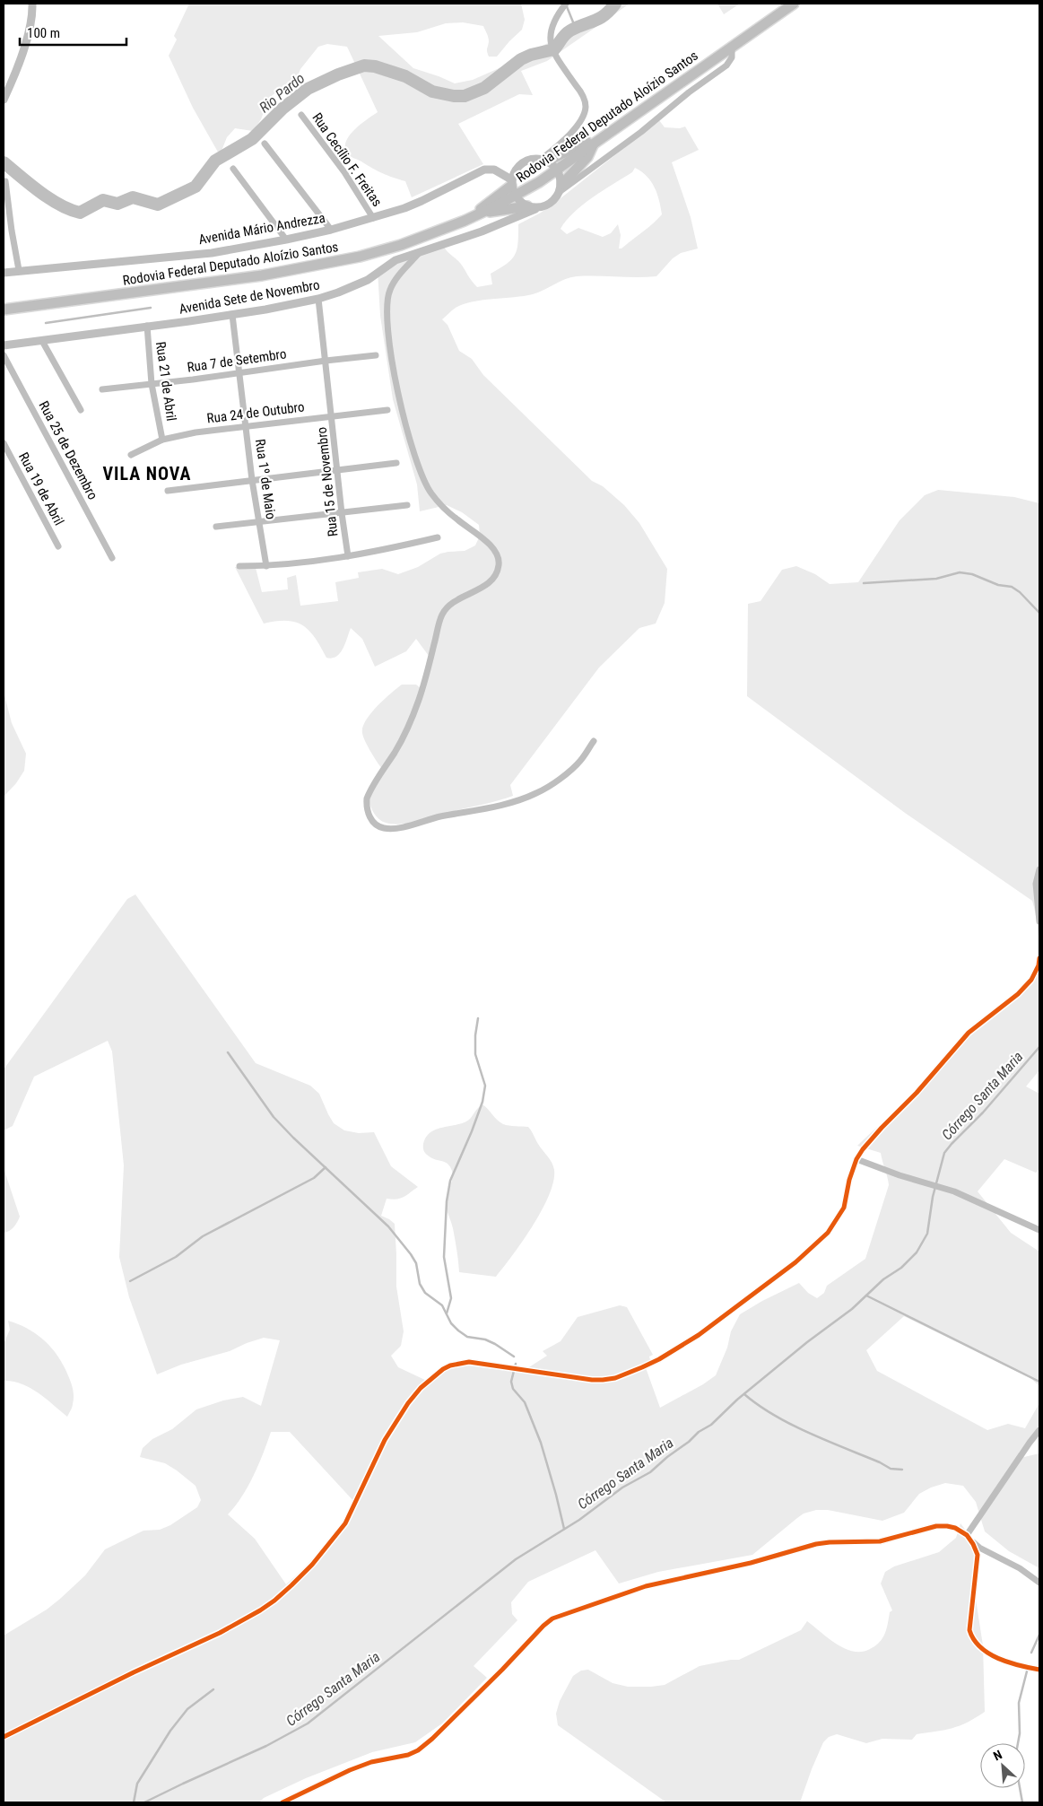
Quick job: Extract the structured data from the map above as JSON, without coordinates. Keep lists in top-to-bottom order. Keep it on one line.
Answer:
{"streets":{"highway":["Rodovia Federal Deputado Aloízio Santos"],"street":["Rua Cecílio F. Freitas","Avenida Mário Andrezza","Avenida Sete de Novembro","Rua 7 de Setembro","Rua 21 de Abril","Rua 24 de Outubro","Rua 25 de Dezembro","Rua 1º de Maio","Rua 15 de Novembro","Rua 19 de Abril"]},"crossings":[["Rodovia Federal Deputado Aloízio Santos","Avenida Mário Andrezza"],["Rua Cecílio F. Freitas","Avenida Mário Andrezza"],["Avenida Mário Andrezza","Avenida Sete de Novembro"],["Avenida Sete de Novembro","Rua 21 de Abril"],["Avenida Sete de Novembro","Rua 1º de Maio"],["Avenida Sete de Novembro","Rua 15 de Novembro"],["Rua 7 de Setembro","Rua 21 de Abril"],["Rua 7 de Setembro","Rua 1º de Maio"],["Rua 7 de Setembro","Rua 15 de Novembro"],["Rua 21 de Abril","Rua 24 de Outubro"],["Rua 24 de Outubro","Rua 1º de Maio"],["Rua 24 de Outubro","Rua 15 de Novembro"]],"districts":["VILA NOVA"],"water":["Rio Pardo","Córrego Santa Maria"],"scale_bar":"100 m","north":"top left"}
